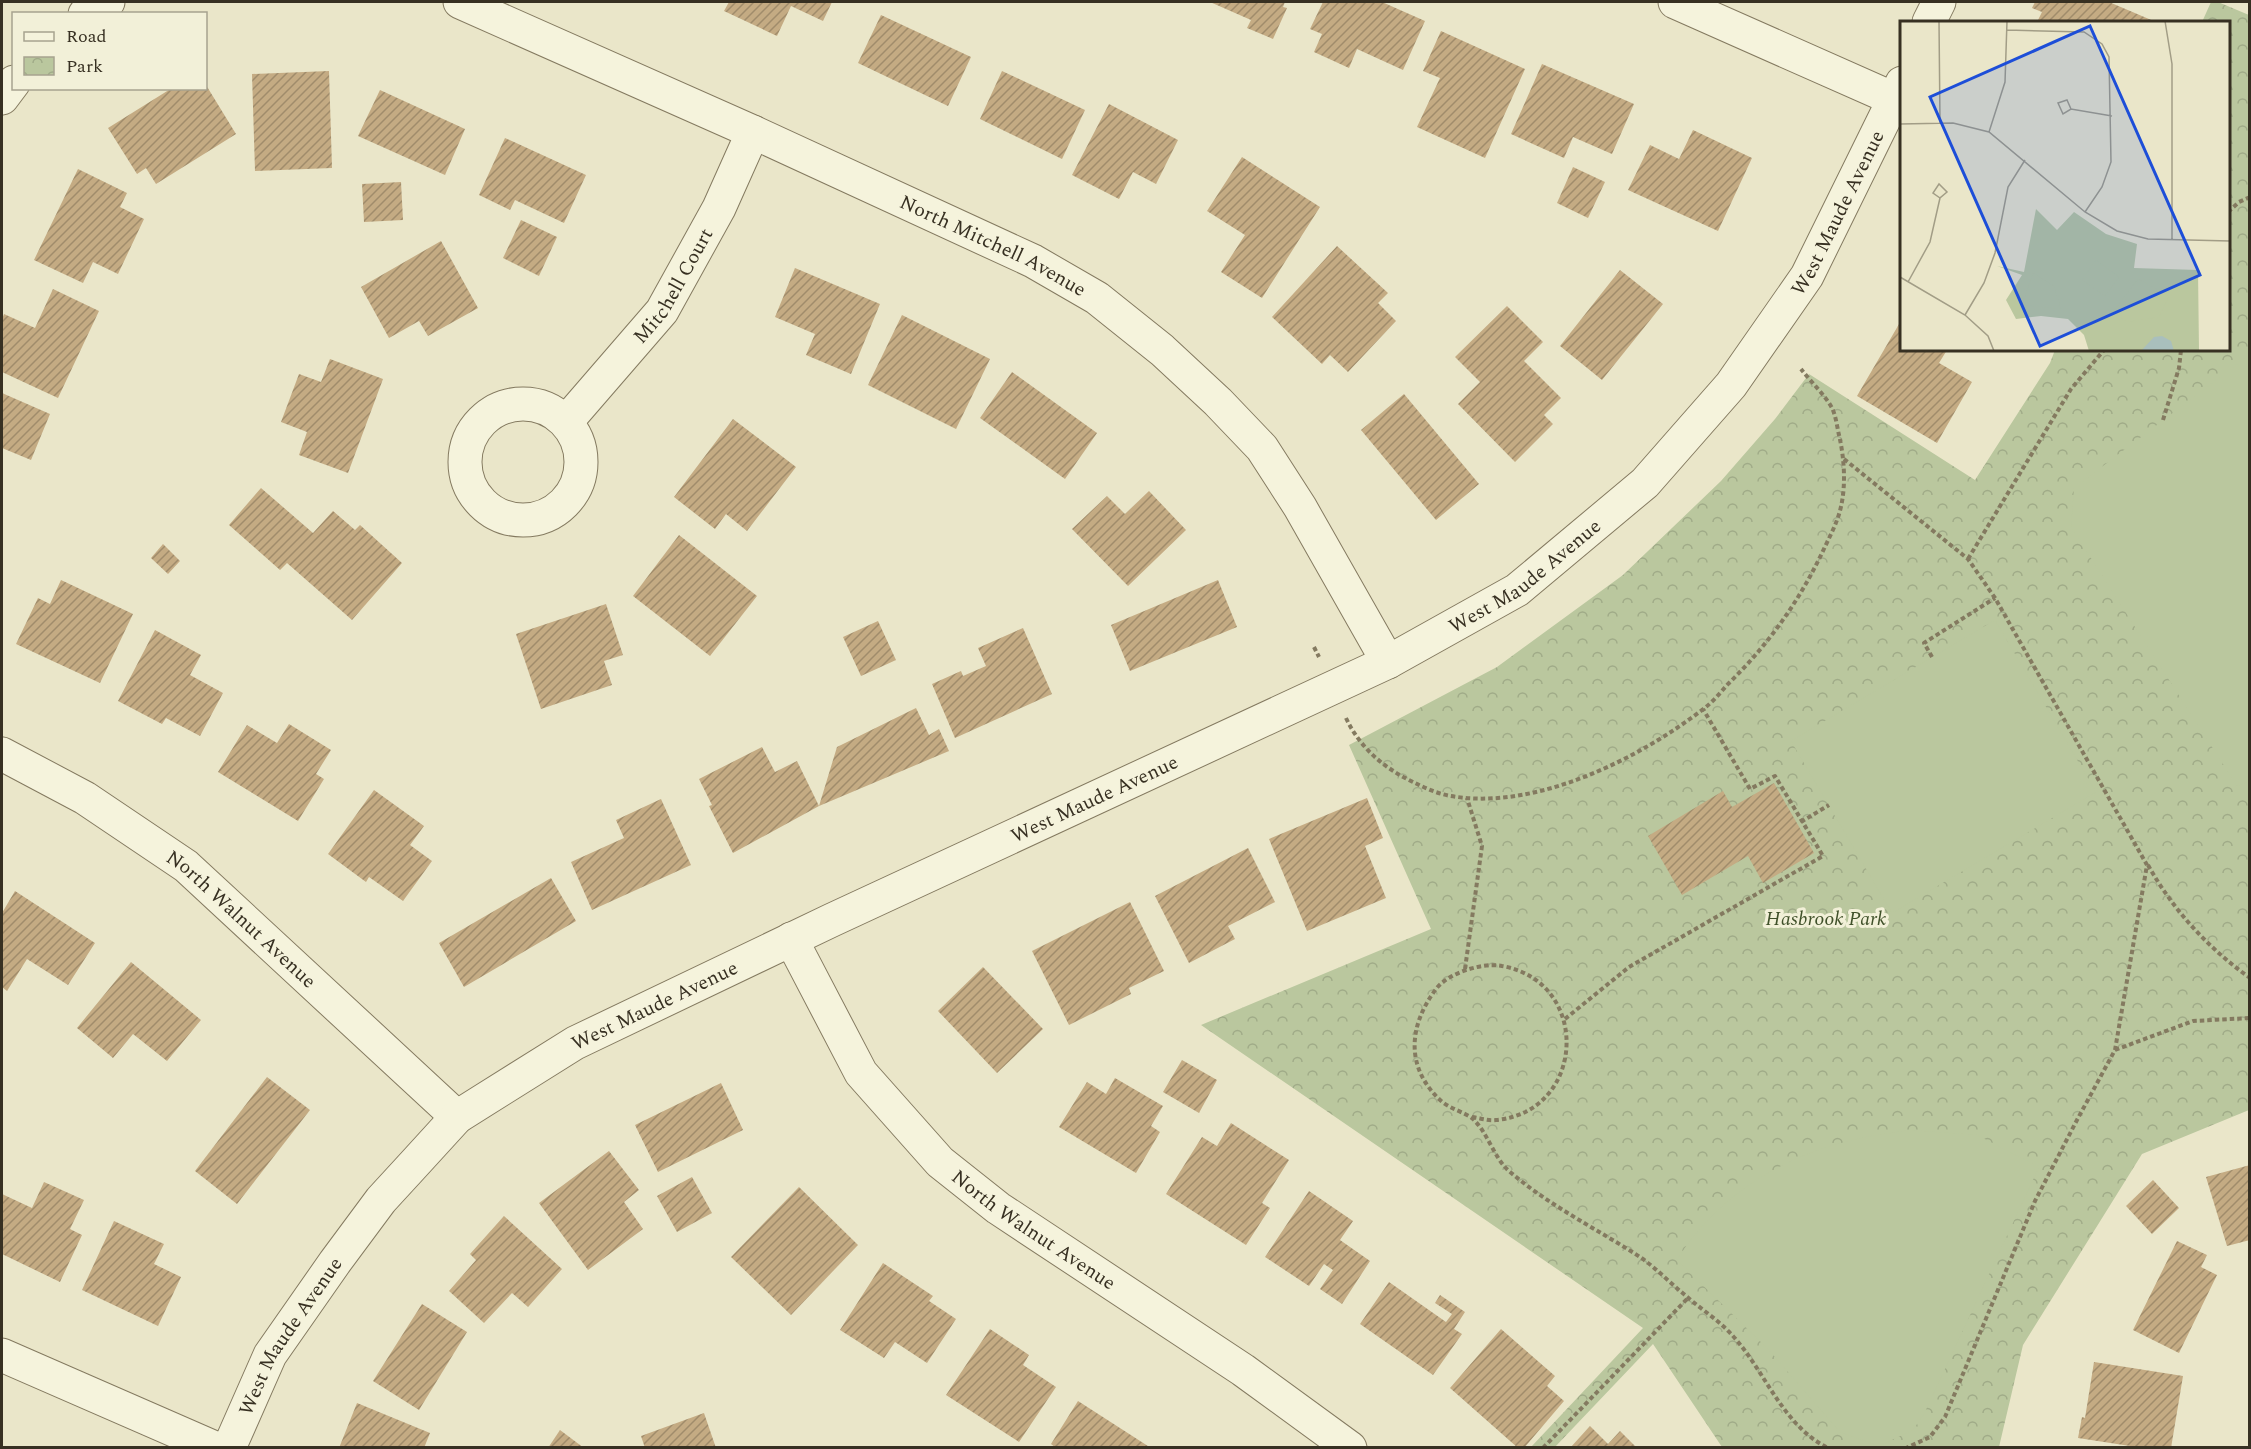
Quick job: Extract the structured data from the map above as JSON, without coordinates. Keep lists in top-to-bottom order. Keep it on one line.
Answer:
{"streets":{"street":["West Maude Avenue","North Mitchell Avenue","Mitchell Court","North Walnut Avenue"]},"crossings":[["West Maude Avenue","North Mitchell Avenue"],["West Maude Avenue","North Walnut Avenue"],["North Mitchell Avenue","Mitchell Court"]],"parks":["Hasbrook Park"],"legend":["Road","Park"]}
